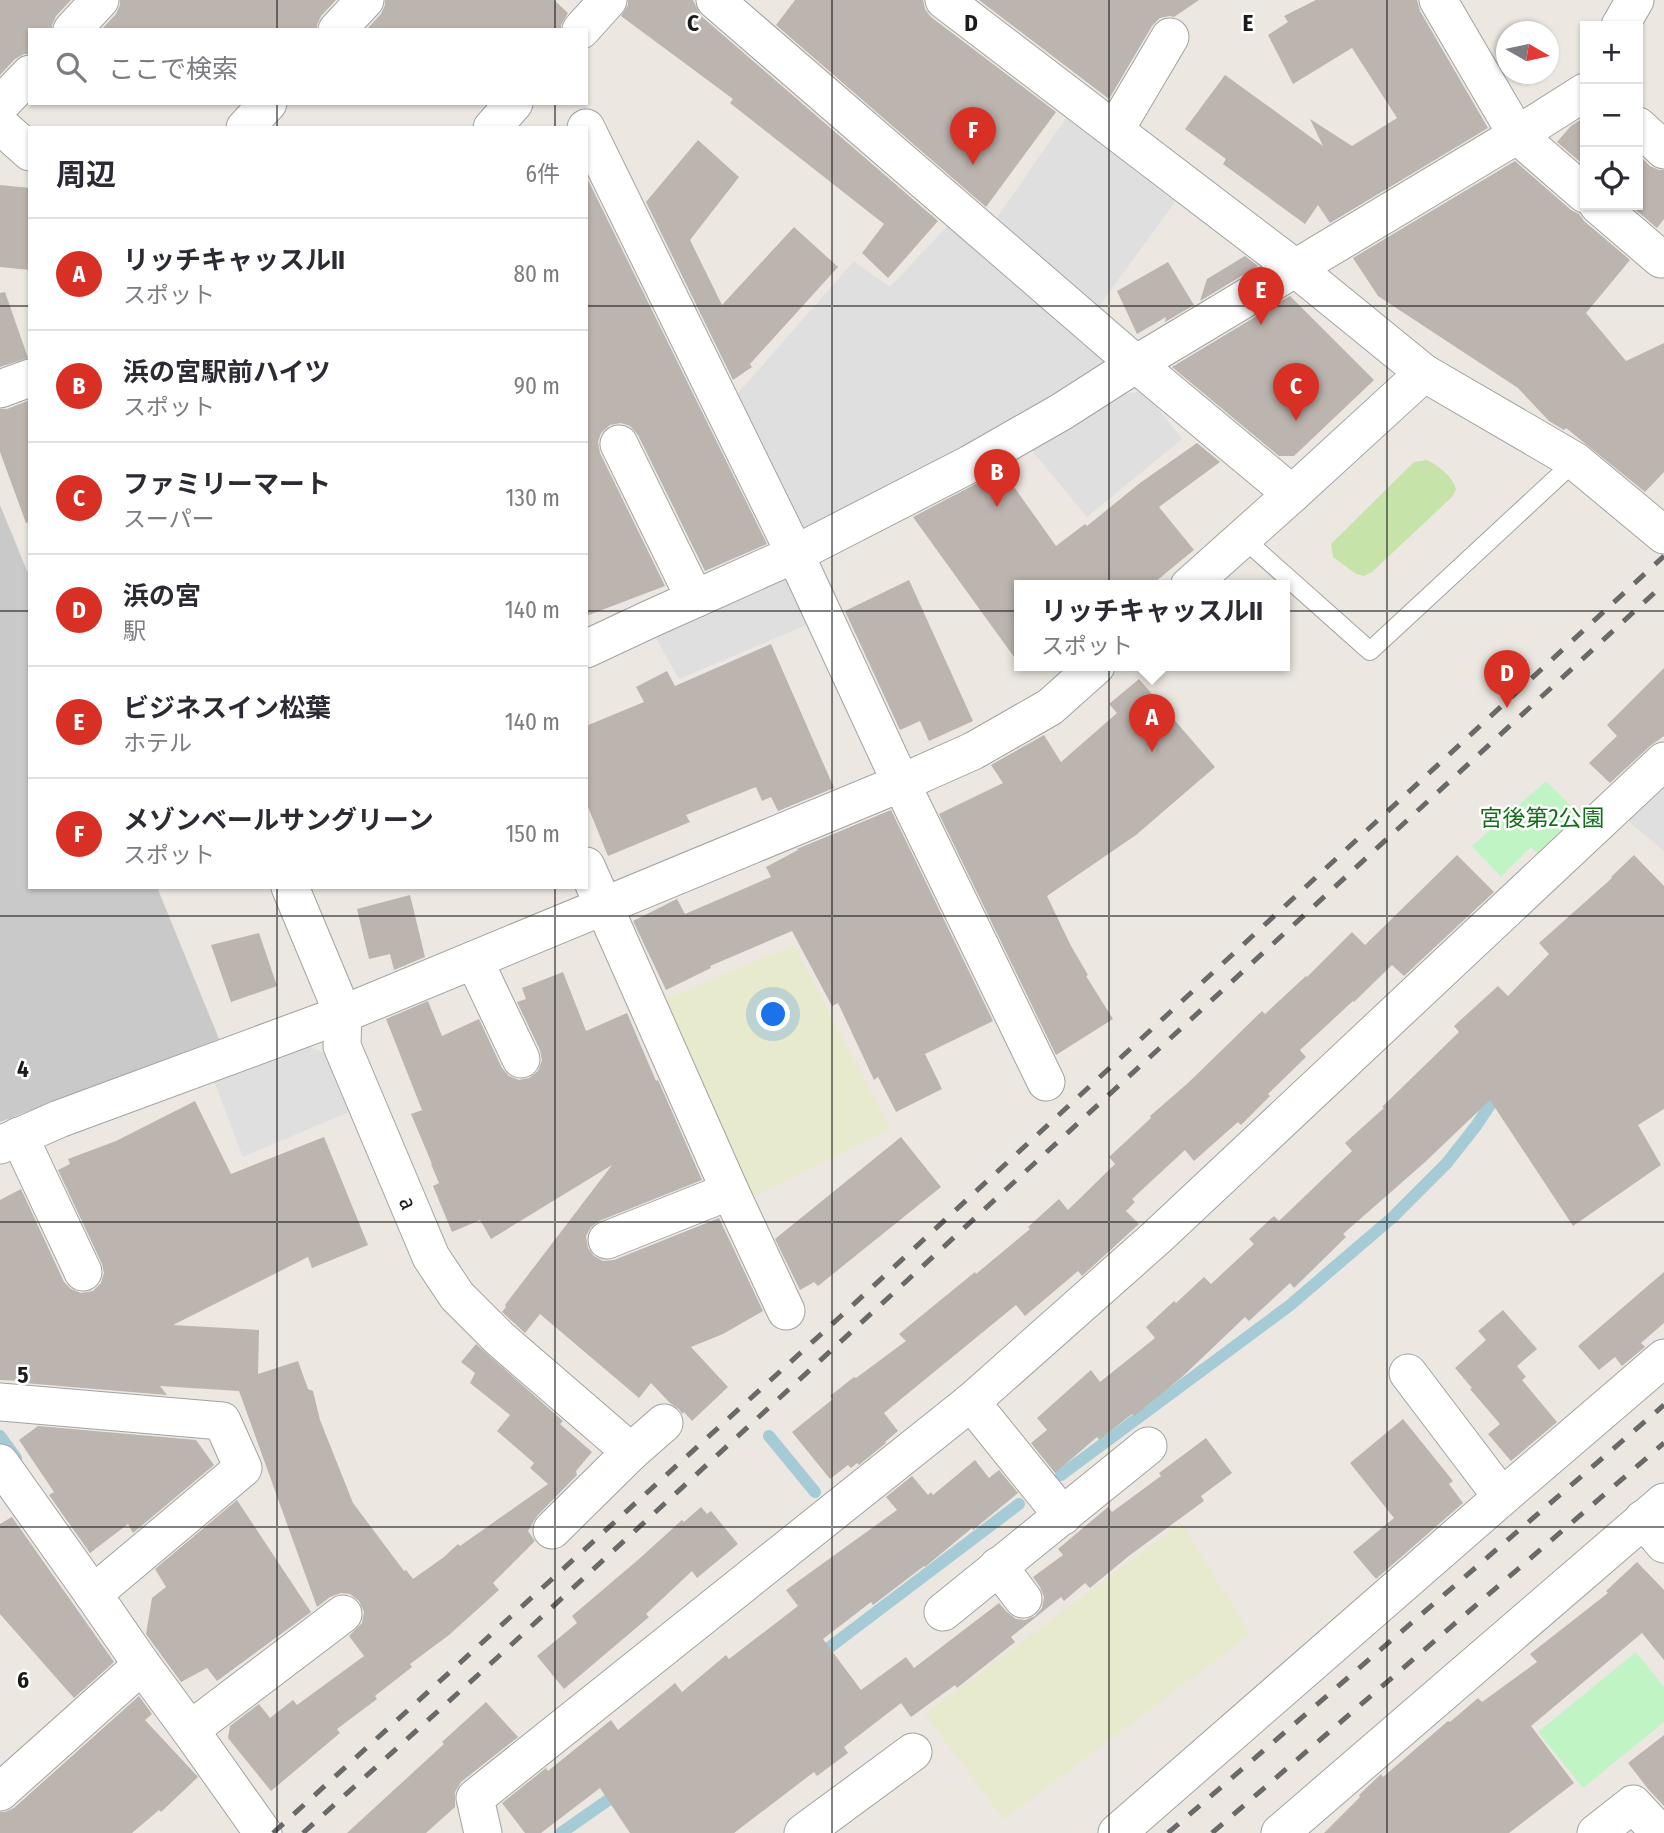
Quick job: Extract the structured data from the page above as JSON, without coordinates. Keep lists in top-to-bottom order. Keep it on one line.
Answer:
{"streets":{"street":["a"]},"parks":["宮後第2公園"],"north":"right","page":{"map_buttons":["+","−"],"search":"ここで検索","pins":["F","E","C","B","D","A"],"heading":["周辺","6件"],"list":[{"mark":"A","name":"リッチキャッスルII","note":"スポット","value":"80 m"},{"mark":"B","name":"浜の宮駅前ハイツ","note":"スポット","value":"90 m"},{"mark":"C","name":"ファミリーマート","note":"スーパー","value":"130 m"},{"mark":"D","name":"浜の宮","note":"駅","value":"140 m"},{"mark":"E","name":"ビジネスイン松葉","note":"ホテル","value":"140 m"},{"mark":"F","name":"メゾンベールサングリーン","note":"スポット","value":"150 m"}],"popup":["リッチキャッスルII","スポット"]},"grid":{"columns":["C","D","E"],"rows":["4","5","6"]}}
